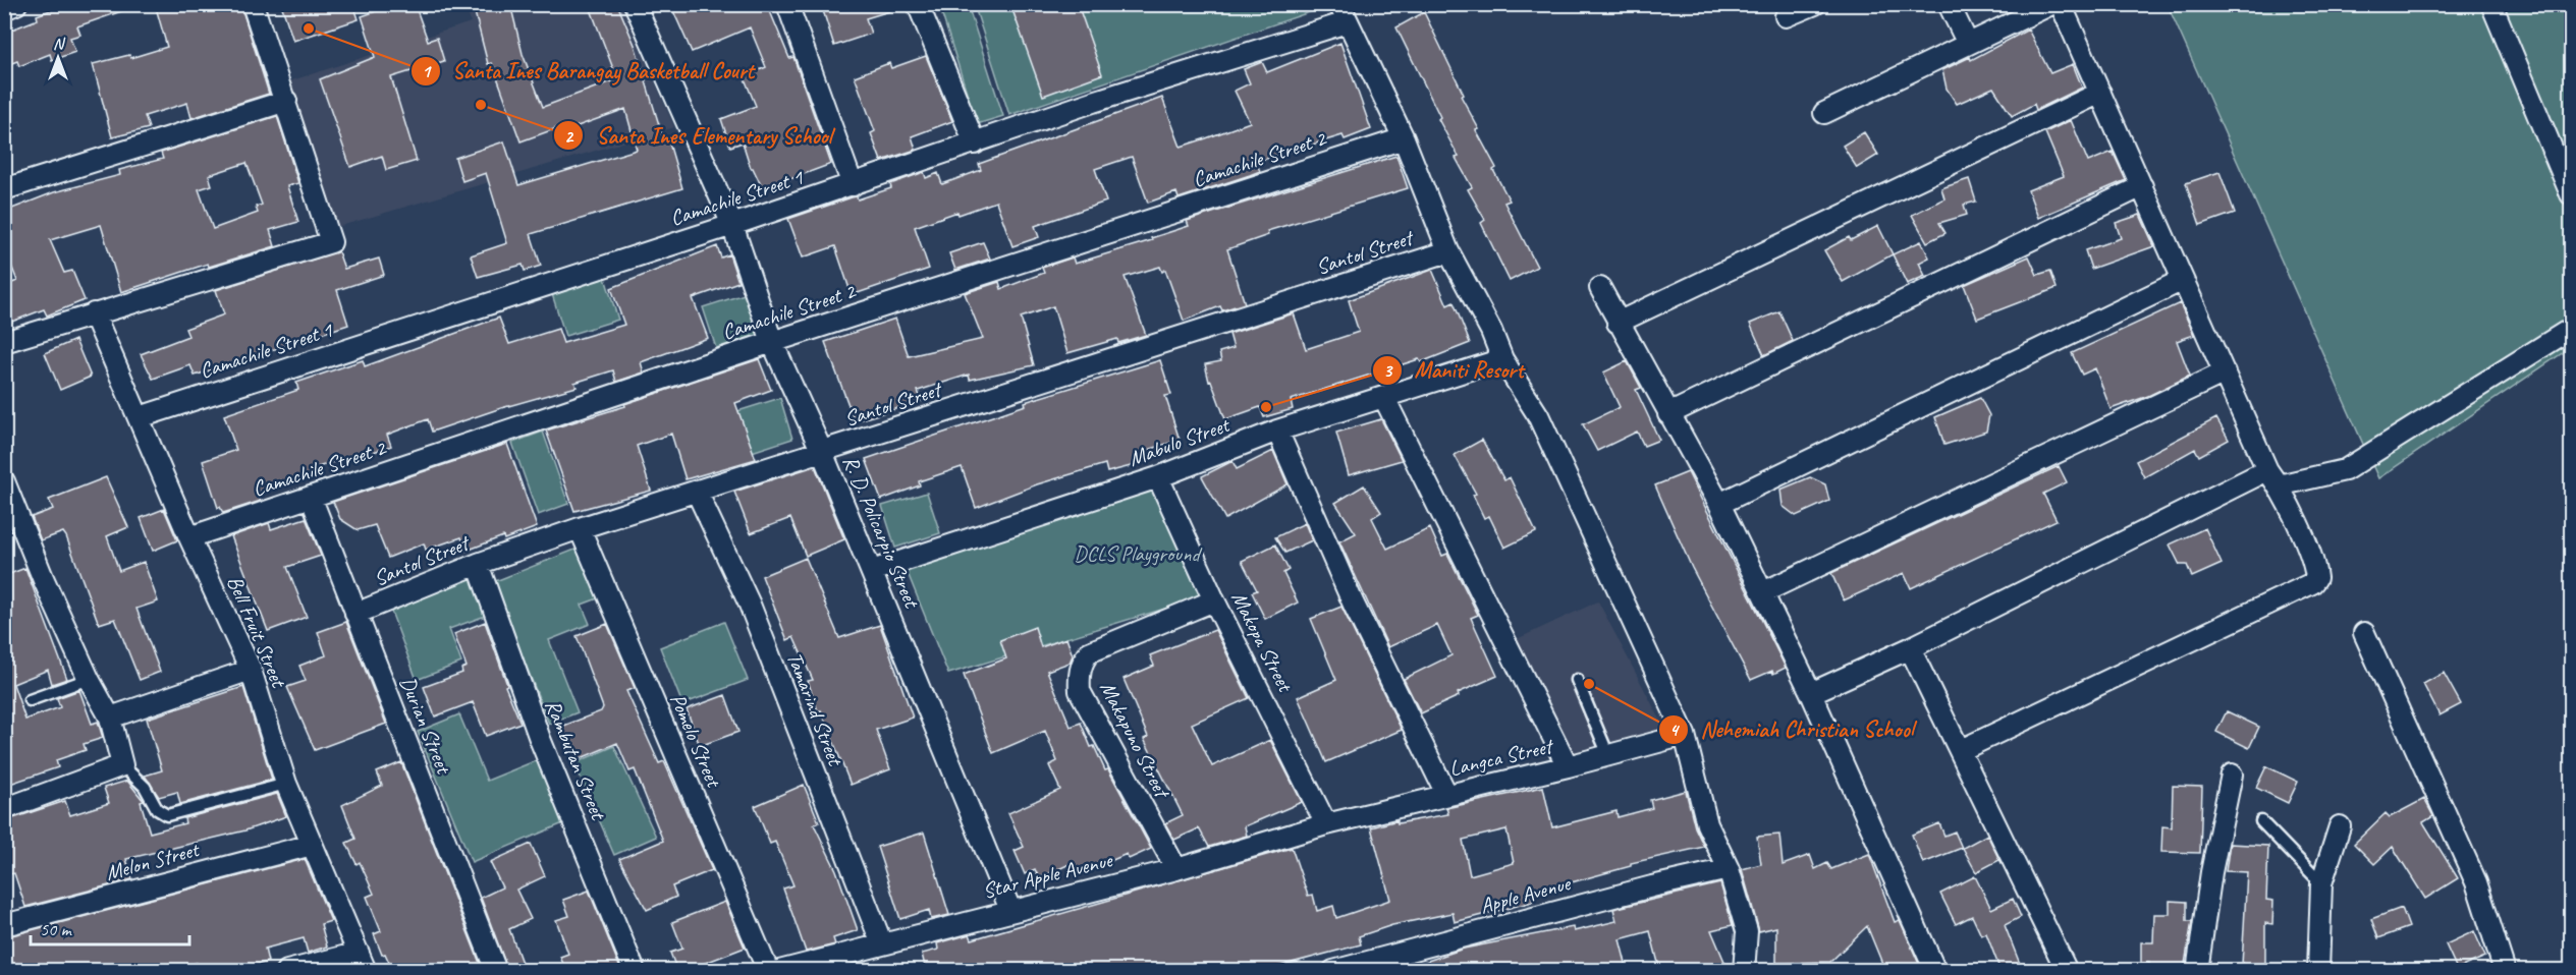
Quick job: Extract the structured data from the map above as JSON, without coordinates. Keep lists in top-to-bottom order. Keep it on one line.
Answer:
{"streets":{"street":["Camachile Street 2","Camachile Street 1","Santol Street","Mabulo Street","R. D. Policarpio Street","Bell Fruit Street","Makopa Street","Tamarind Street","Durian Street","Makapuno Street","Pomelo Street","Langca Street","Rambutan Street","Melon Street","Star Apple Avenue","Apple Avenue"]},"crossings":[["Camachile Street 2","R. D. Policarpio Street"],["Camachile Street 2","Bell Fruit Street"],["Camachile Street 2","Durian Street"],["Camachile Street 1","R. D. Policarpio Street"],["Camachile Street 1","Bell Fruit Street"],["Santol Street","R. D. Policarpio Street"],["Santol Street","Tamarind Street"],["Santol Street","Durian Street"],["Santol Street","Pomelo Street"],["Santol Street","Rambutan Street"],["Mabulo Street","R. D. Policarpio Street"],["Mabulo Street","Makopa Street"],["R. D. Policarpio Street","Star Apple Avenue"],["Bell Fruit Street","Melon Street"],["Makopa Street","Makapuno Street"],["Makopa Street","Langca Street"],["Makopa Street","Star Apple Avenue"],["Tamarind Street","Star Apple Avenue"],["Makapuno Street","Star Apple Avenue"],["Langca Street","Star Apple Avenue"]],"parks":["DCLS Playground"],"places":["Santa Ines Barangay Basketball Court","Santa Ines Elementary School","Maniti Resort","Nehemiah Christian School"],"scale_bar":"50 m","north":"top"}
